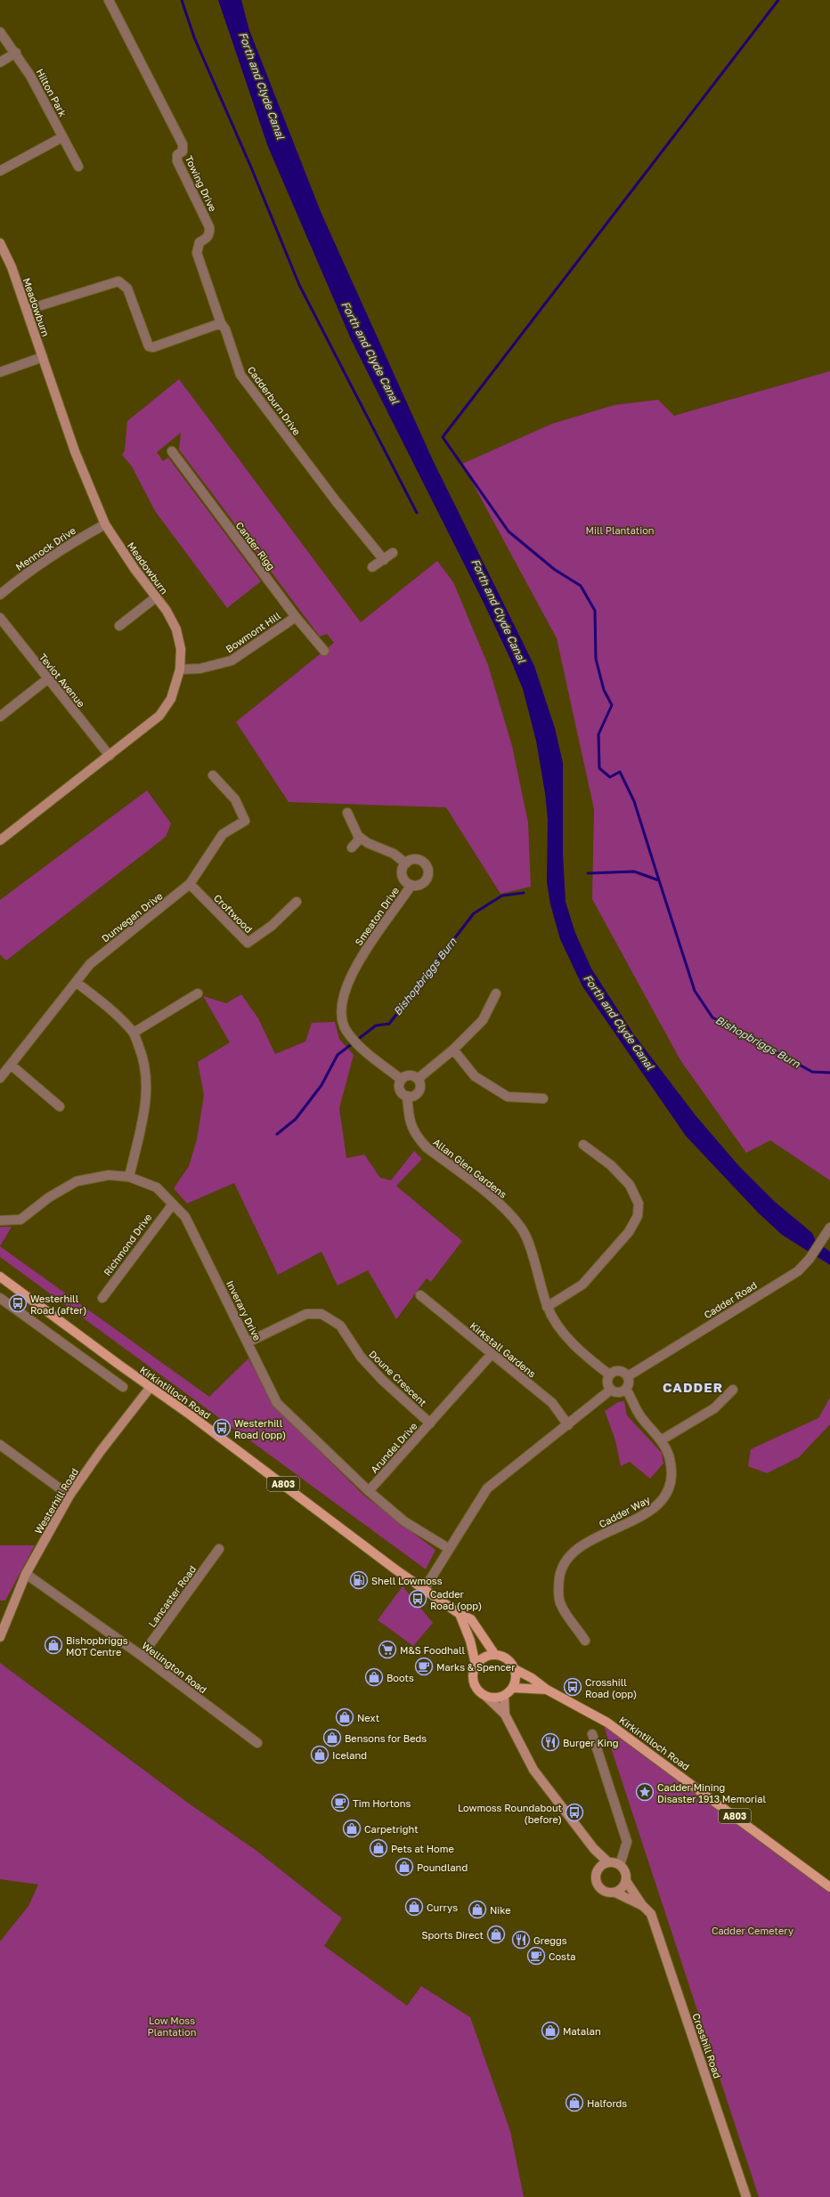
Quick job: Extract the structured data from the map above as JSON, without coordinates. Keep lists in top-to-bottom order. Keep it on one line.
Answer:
{"streets":{"main road":["Kirkintilloch Road","A803"],"street":["Hilton Park","Towing Drive","Meadowburn","Cadderburn Drive","Cander Rigg","Mennock Drive","Bowmont Hill","Teviot Avenue","Croftwood","Smeaton Drive","Dunvegan Drive","Allan Glen Gardens","Richmond Drive","Cadder Road","Inverary Drive","Kirkstall Gardens","Doune Crescent","Arundel Drive","Westerhill Road","Cadder Way","Lancaster Road","Wellington Road","Crosshill Road"]},"crossings":[["Towing Drive","Cadderburn Drive"],["Meadowburn","Mennock Drive"],["Meadowburn","Bowmont Hill"],["Meadowburn","Teviot Avenue"],["Cander Rigg","Bowmont Hill"],["Croftwood","Dunvegan Drive"],["Smeaton Drive","Allan Glen Gardens"],["Allan Glen Gardens","Cadder Road"],["Allan Glen Gardens","Cadder Way"],["Richmond Drive","Inverary Drive"],["Cadder Road","Cadder Way"],["Inverary Drive","Doune Crescent"],["Inverary Drive","Arundel Drive"],["Kirkstall Gardens","Arundel Drive"],["Doune Crescent","Arundel Drive"],["Kirkintilloch Road","A803"],["Kirkintilloch Road","Westerhill Road"],["Westerhill Road","Wellington Road"],["Lancaster Road","Wellington Road"]],"districts":["CADDER"],"water":["Forth and Clyde Canal","Bishopbriggs Burn"],"parks":["Mill Plantation","Cadder Cemetery","Low Moss Plantation"],"places":{"bus stop":["Westerhill Road (after)","Westerhill Road (opp)","Cadder Road (opp)","Crosshill Road (opp)","Lowmoss Roundabout (before)"],"fuel station":["Shell Lowmoss"],"shop":["Bishopbriggs MOT Centre","Boots","Next","Bensons for Beds","Iceland","Carpetright","Pets at Home","Poundland","Currys","Nike","Sports Direct","Matalan","Halfords"],"supermarket":["M&S Foodhall"],"cafe":["Marks & Spencer","Tim Hortons","Costa"],"restaurant":["Burger King","Greggs"],"place":["Cadder Mining Disaster 1913 Memorial"]}}
